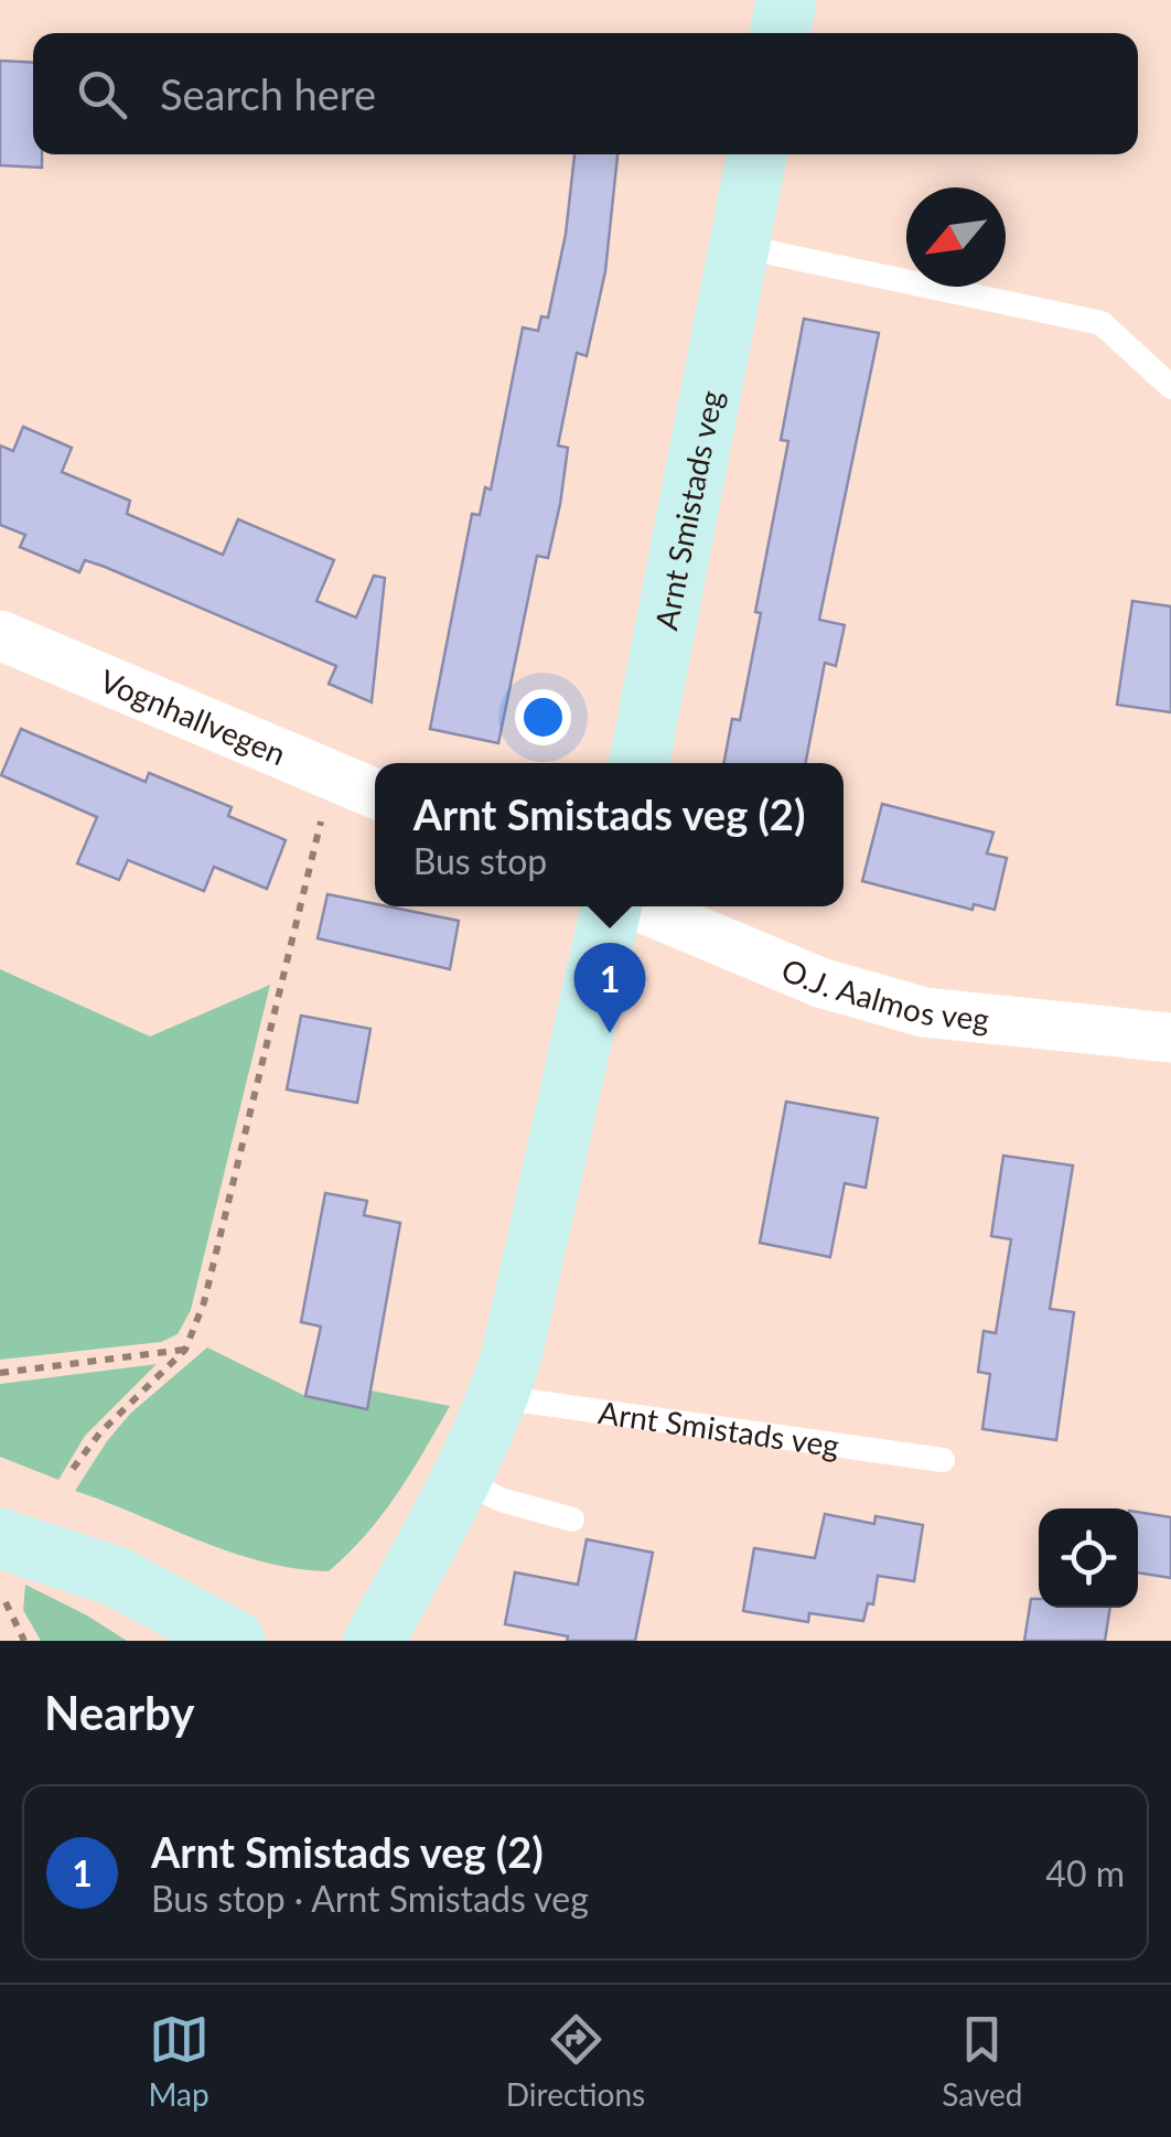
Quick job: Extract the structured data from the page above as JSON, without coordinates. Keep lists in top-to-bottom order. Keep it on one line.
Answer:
{"streets":{"street":["Arnt Smistads veg","Vognhallvegen","O.J. Aalmos veg"]},"north":"bottom left","page":{"search":"Search here","popup":["Arnt Smistads veg (2)","Bus stop"],"pins":"1","heading":"Nearby","list":[{"mark":"1","name":"Arnt Smistads veg (2)","note":"Bus stop · Arnt Smistads veg","value":"40 m"}],"nav":["Map","Directions","Saved"]}}
